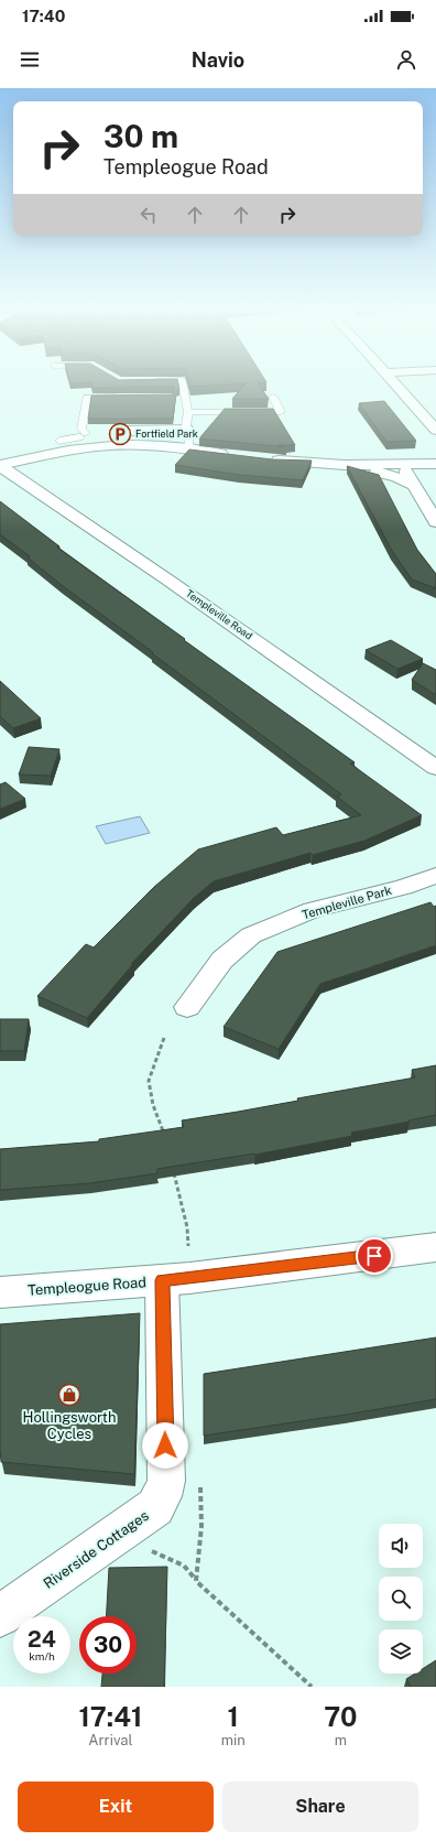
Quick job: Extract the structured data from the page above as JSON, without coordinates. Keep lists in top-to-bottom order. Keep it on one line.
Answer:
{"streets":{"street":["Templeville Road","Templeville Park","Templeogue Road","Riverside Cottages"]},"crossings":[["Templeogue Road","Riverside Cottages"]],"places":{"parking":["Fortfield Park"],"shop":["Hollingsworth Cycles"]},"page":{"status":"17:40","header":"Navio","turn":["30 m","Templeogue Road"],"speed":"24 km/h","limit":"30","eta":["17:41","Arrival","1","min","70","m"],"buttons":["Exit","Share"]}}
